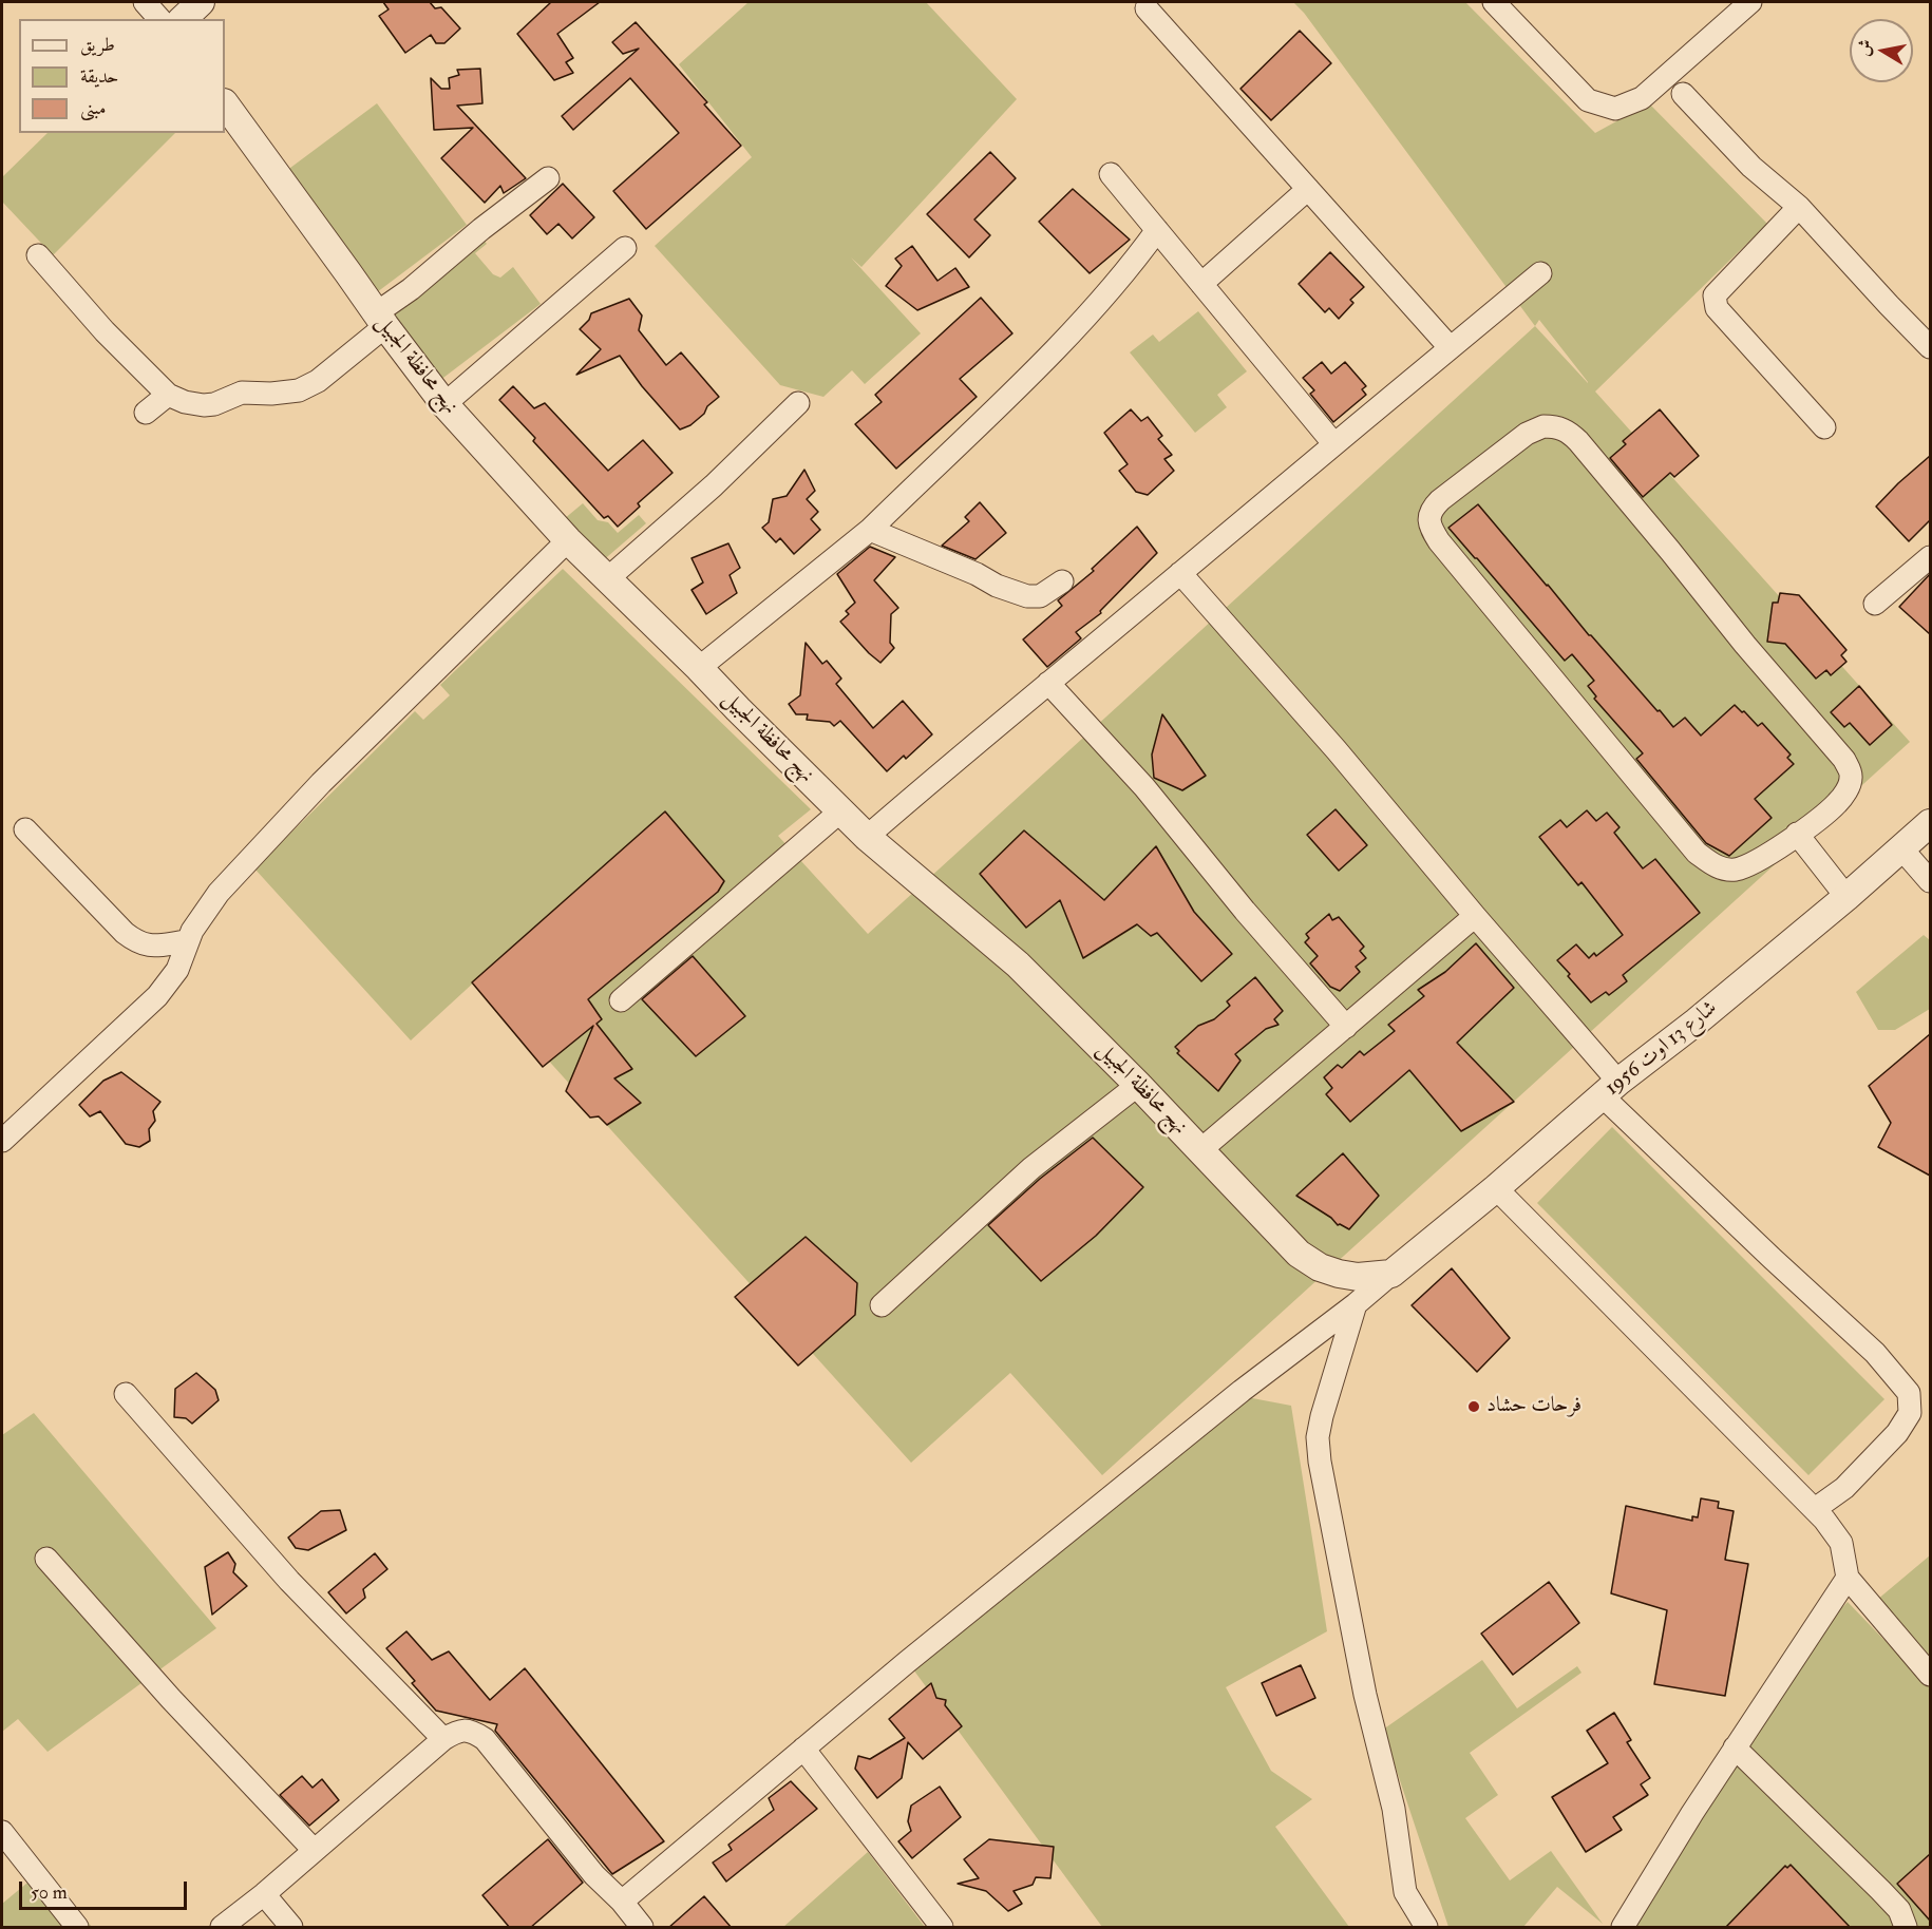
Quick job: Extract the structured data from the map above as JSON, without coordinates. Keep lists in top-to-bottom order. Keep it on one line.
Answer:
{"streets":{"street":["نهج محافظة الجبيل","شارع 13 اوت 1956"]},"crossings":[["نهج محافظة الجبيل","شارع 13 اوت 1956"]],"places":["فرحات حشاد"],"legend":["طريق","حديقة","مبنى"],"scale_bar":"50 m","north":"left"}
